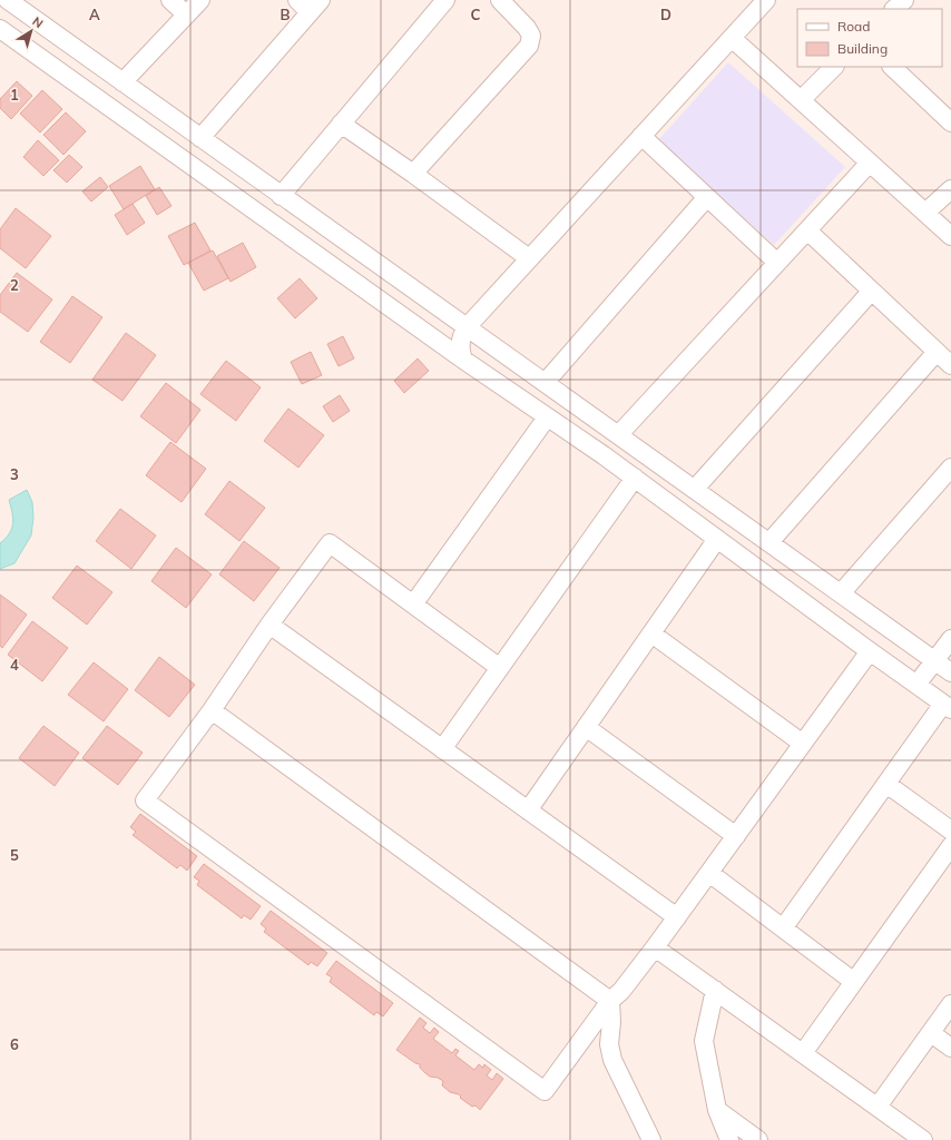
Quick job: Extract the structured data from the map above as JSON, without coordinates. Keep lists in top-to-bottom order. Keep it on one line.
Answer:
{"legend":["Road","Building"],"north":"top right","grid":{"columns":["A","B","C","D"],"rows":["1","2","3","4","5","6"]}}
